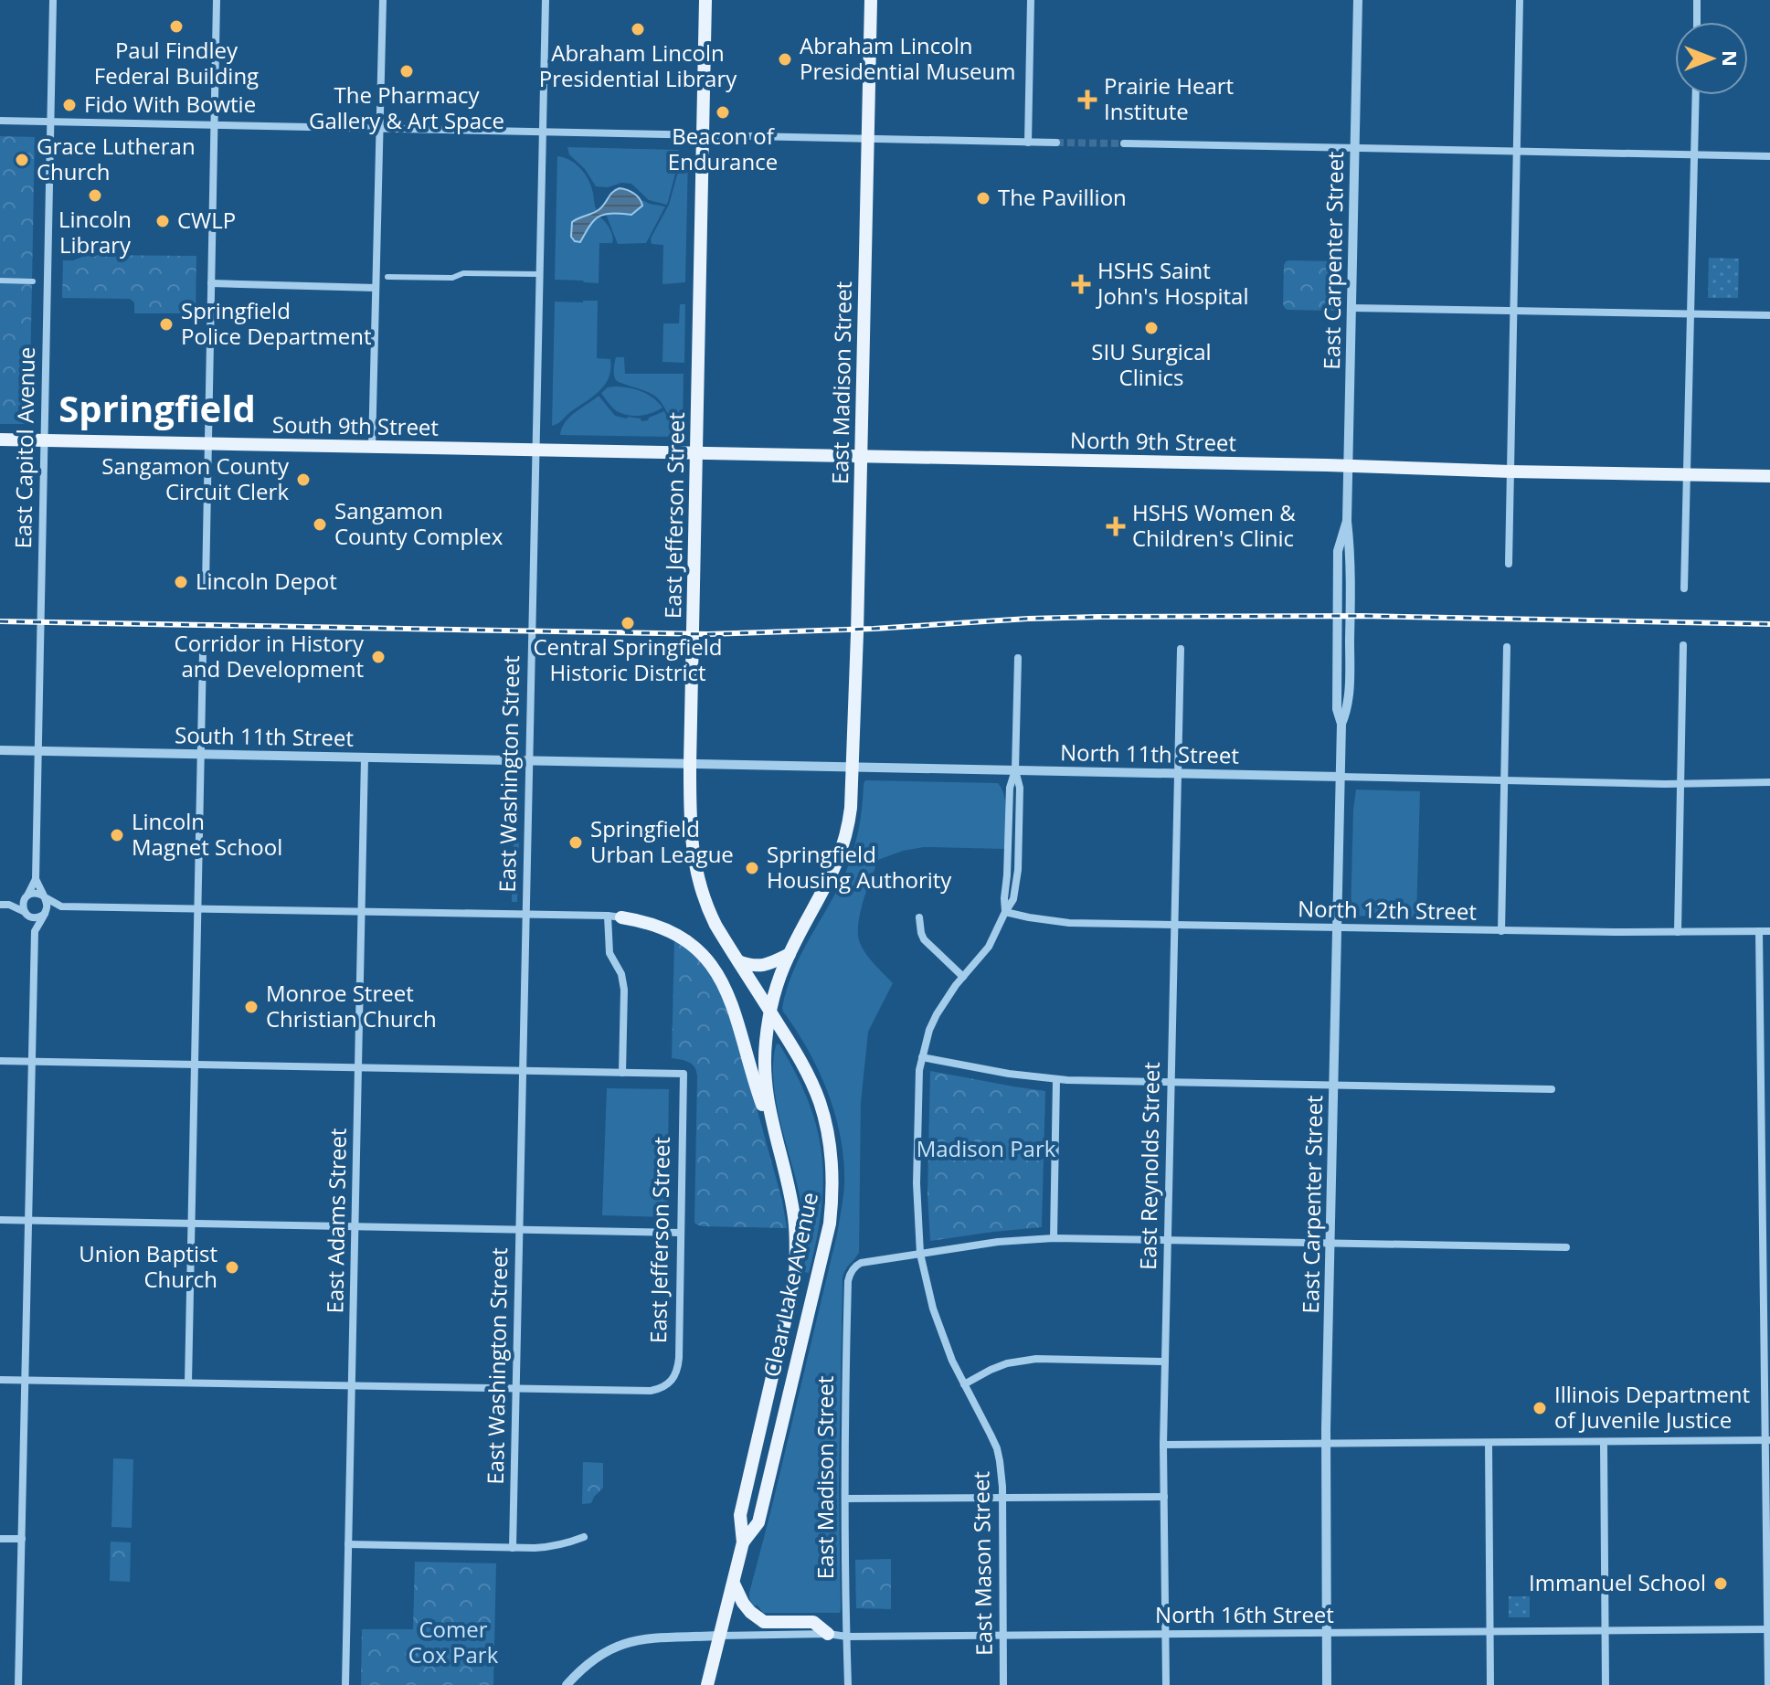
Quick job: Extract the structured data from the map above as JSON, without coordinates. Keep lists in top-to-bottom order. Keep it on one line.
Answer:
{"streets":{"main road":["East Madison Street","South 9th Street","North 9th Street","East Jefferson Street","Clear Lake Avenue"],"street":["East Carpenter Street","East Capitol Avenue","South 11th Street","North 11th Street","East Washington Street","North 12th Street","East Reynolds Street","East Adams Street","East Mason Street","North 16th Street"]},"crossings":[["East Carpenter Street","North 9th Street"],["East Carpenter Street","North 11th Street"],["East Carpenter Street","North 12th Street"],["East Carpenter Street","North 16th Street"],["East Madison Street","North 9th Street"],["East Madison Street","East Jefferson Street"],["East Madison Street","North 11th Street"],["East Madison Street","Clear Lake Avenue"],["East Madison Street","East Mason Street"],["East Madison Street","North 16th Street"],["South 9th Street","North 9th Street"],["South 9th Street","East Capitol Avenue"],["South 9th Street","East Washington Street"],["North 9th Street","East Jefferson Street"],["North 9th Street","East Washington Street"],["East Capitol Avenue","South 11th Street"],["East Jefferson Street","North 11th Street"],["East Jefferson Street","East Washington Street"],["East Jefferson Street","Clear Lake Avenue"],["South 11th Street","North 11th Street"],["South 11th Street","East Washington Street"],["South 11th Street","East Adams Street"],["North 11th Street","East Washington Street"],["North 11th Street","East Reynolds Street"],["North 11th Street","East Mason Street"],["North 12th Street","East Reynolds Street"],["North 12th Street","East Mason Street"],["East Reynolds Street","North 16th Street"],["Clear Lake Avenue","North 16th Street"],["East Mason Street","North 16th Street"]],"districts":["Springfield"],"parks":["Madison Park","Comer Cox Park"],"places":{"other":["Paul Findley Federal Building","Abraham Lincoln Presidential Library","Abraham Lincoln Presidential Museum","The Pharmacy Gallery & Art Space","Fido With Bowtie","Beacon of Endurance","Grace Lutheran Church","Lincoln Library","The Pavillion","CWLP","Springfield Police Department","SIU Surgical Clinics","Sangamon County Circuit Clerk","Sangamon County Complex","Lincoln Depot","Central Springfield Historic District","Corridor in History and Development","Lincoln Magnet School","Springfield Urban League","Springfield Housing Authority","Monroe Street Christian Church","Union Baptist Church","Illinois Department of Juvenile Justice","Immanuel School"],"health":["Prairie Heart Institute","HSHS Saint John's Hospital","HSHS Women & Children's Clinic"]},"north":"right"}
